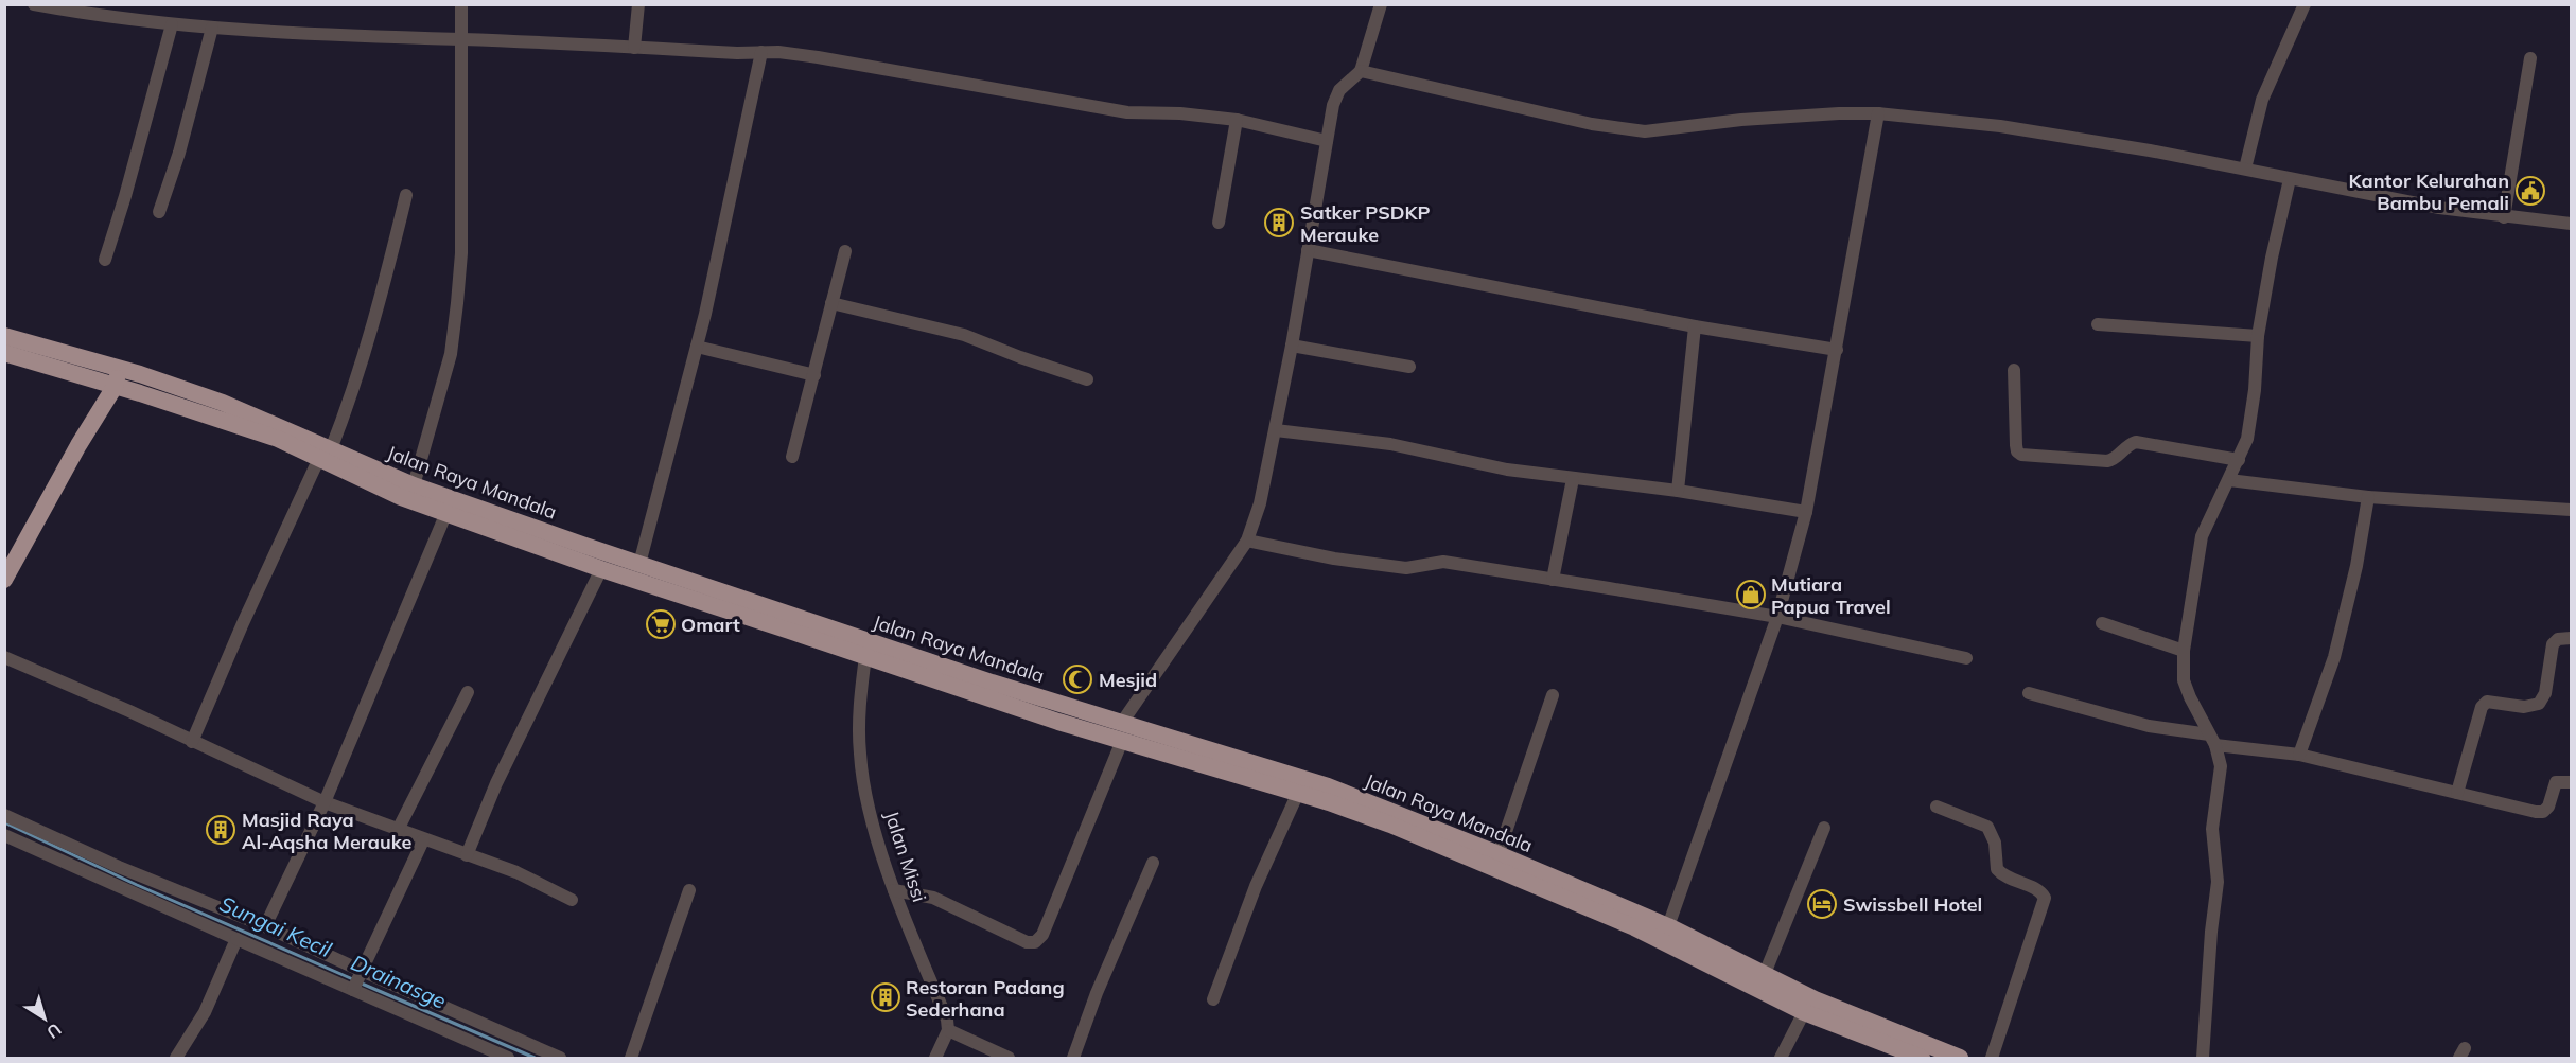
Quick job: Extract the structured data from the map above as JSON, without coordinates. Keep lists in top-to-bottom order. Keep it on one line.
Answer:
{"streets":{"highway":["Jalan Raya Mandala"],"street":["Jalan Missi"]},"crossings":[["Jalan Raya Mandala","Jalan Missi"]],"water":["Sungai Kecil","Drainasge"],"places":{"public building":["Kantor Kelurahan Bambu Pemali"],"building":["Satker PSDKP Merauke","Masjid Raya Al-Aqsha Merauke","Restoran Padang Sederhana"],"shop":["Mutiara Papua Travel"],"supermarket":["Omart"],"mosque":["Mesjid"],"hotel":["Swissbell Hotel"]},"north":"bottom right"}
